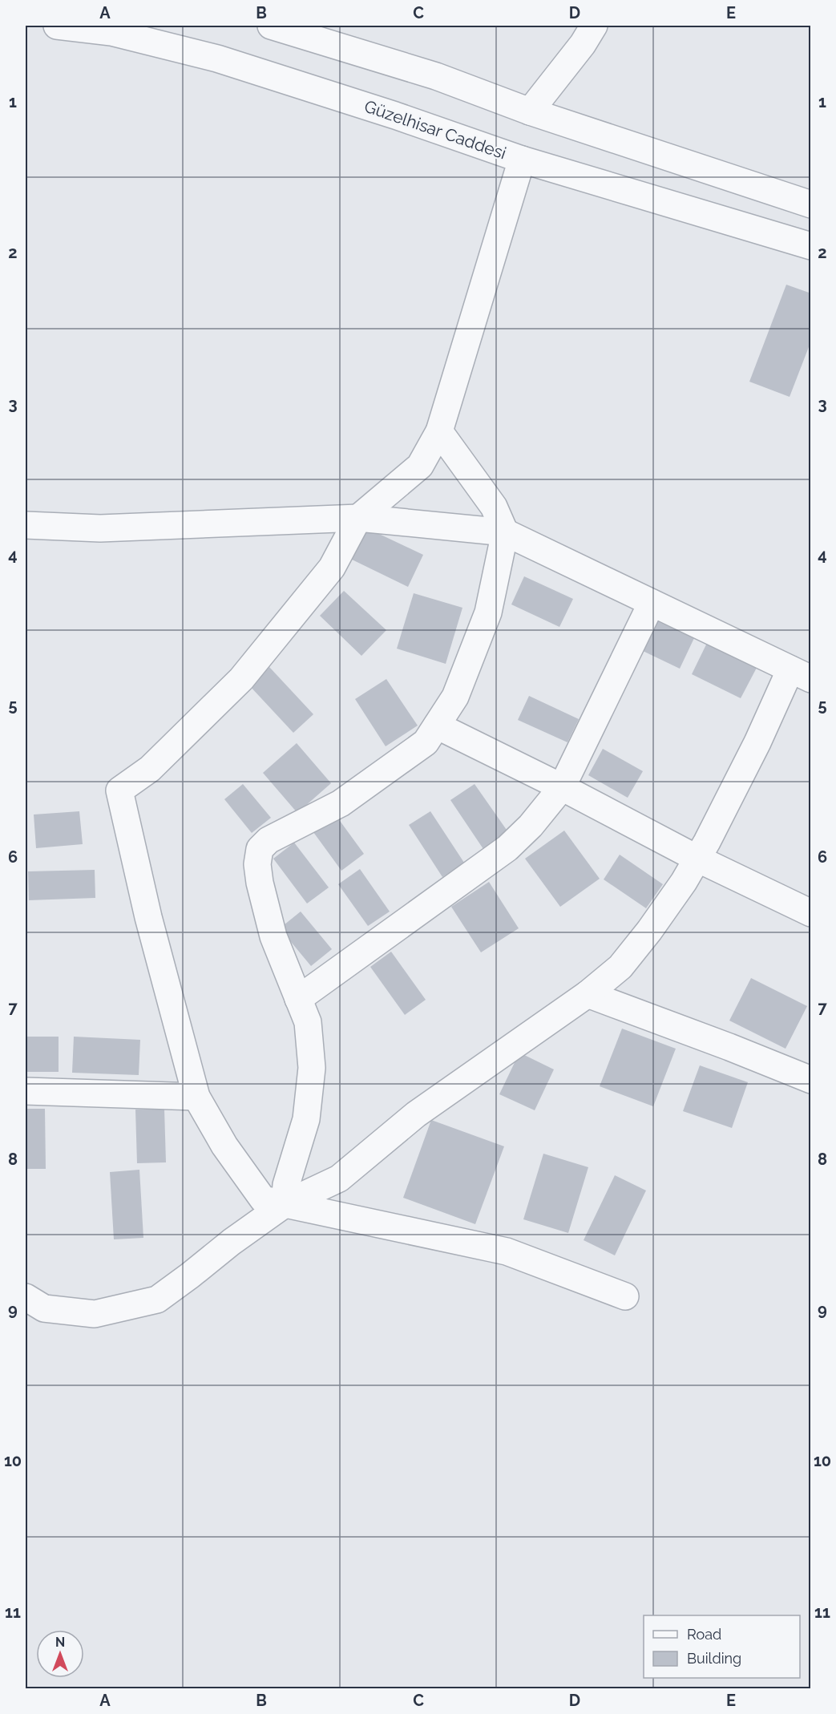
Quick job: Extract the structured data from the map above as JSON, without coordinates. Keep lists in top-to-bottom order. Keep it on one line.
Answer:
{"streets":{"street":["Güzelhisar Caddesi"]},"legend":["Road","Building"],"north":"top","grid":{"columns":["A","B","C","D","E"],"rows":["1","2","3","4","5","6","7","8","9","10","11"]}}
